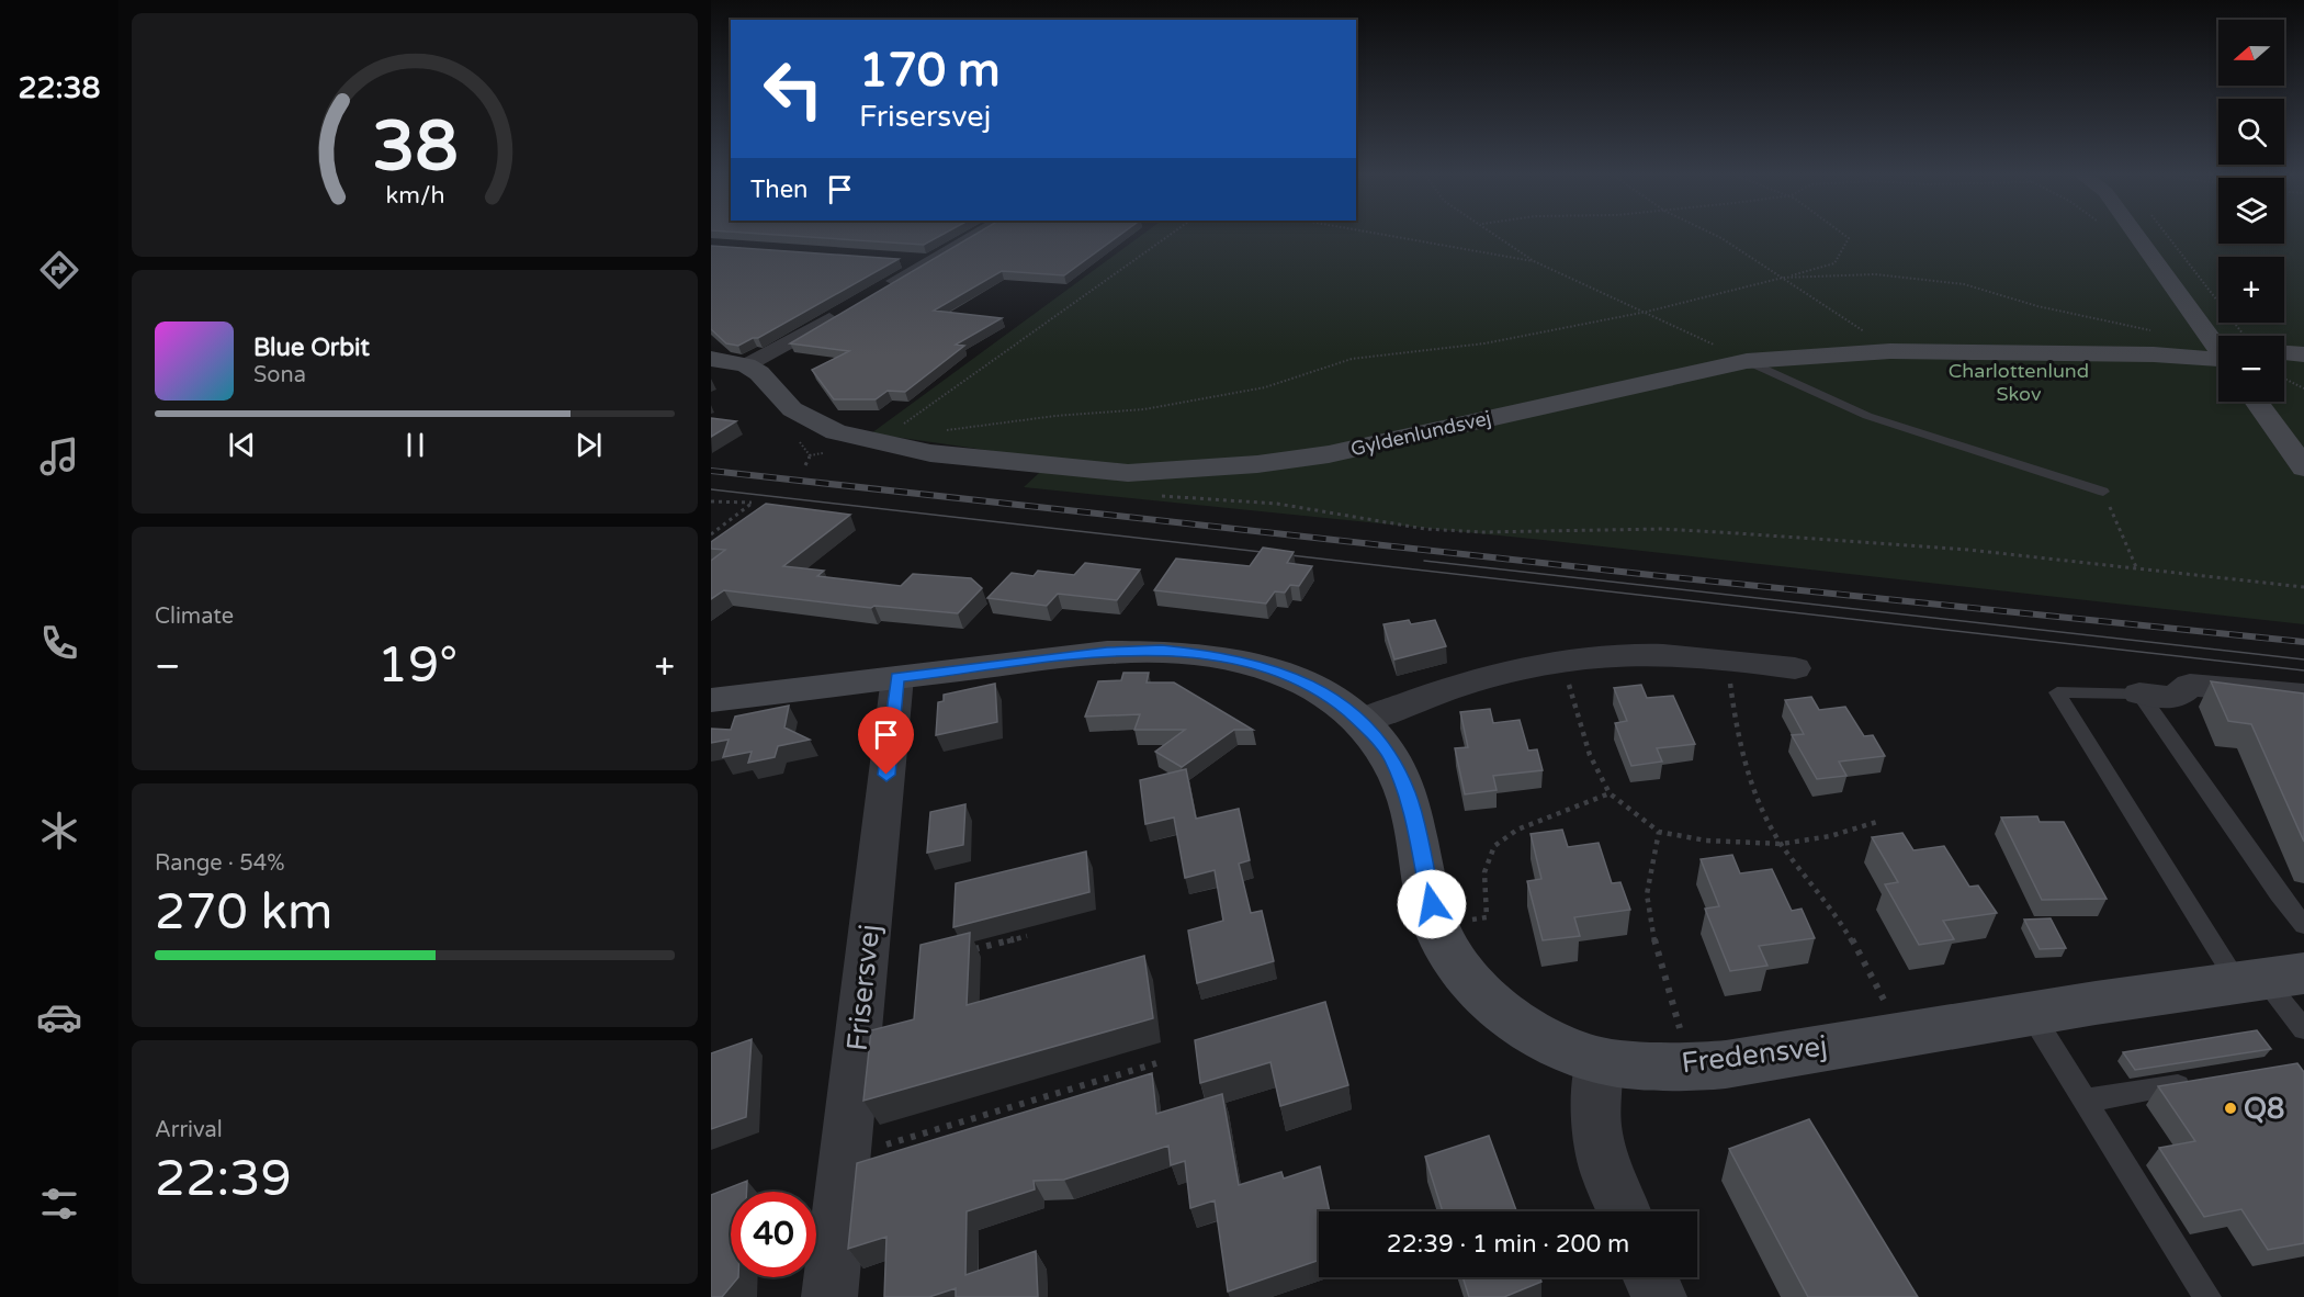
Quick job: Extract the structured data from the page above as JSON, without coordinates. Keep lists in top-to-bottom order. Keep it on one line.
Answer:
{"streets":{"street":["Gyldenlundsvej","Frisersvej","Fredensvej"]},"crossings":[["Frisersvej","Fredensvej"]],"parks":["Charlottenlund Skov"],"places":["Q8"],"north":"left","page":{"tabs":"22:38","map_buttons":["+","−"],"turn":["170 m","Frisersvej"],"then":"Then","song":["Blue Orbit","Sona"],"tile":["Climate",["Range · 54%","270 km"],["Arrival","22:39"]],"heat":["−","19°","+"],"limit":"40","trip":"22:39 · 1 min · 200 m","gauge":["38","km/h"]}}
